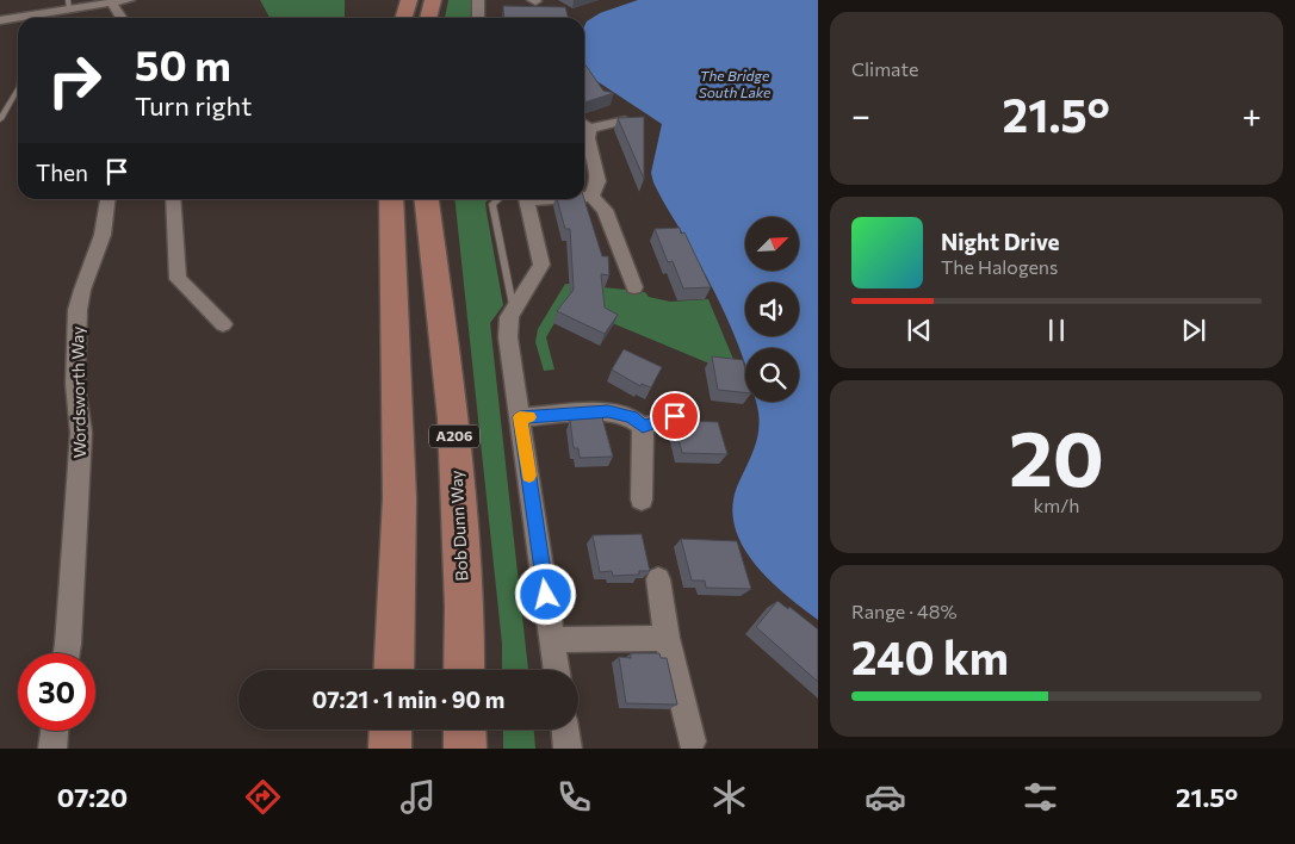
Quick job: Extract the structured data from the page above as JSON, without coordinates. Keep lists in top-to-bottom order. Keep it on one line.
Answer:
{"streets":{"main road":["A206","Bob Dunn Way"],"street":["Wordsworth Way"]},"water":["The Bridge South Lake"],"north":"top right","page":{"tile":["Climate",["20","km/h"],["Range · 48%","240 km"]],"turn":["50 m","Turn right"],"heat":["−","21.5°","+"],"then":"Then","song":["Night Drive","The Halogens"],"limit":"30","trip":"07:21 · 1 min · 90 m","tabs":["07:20","21.5°"]}}
